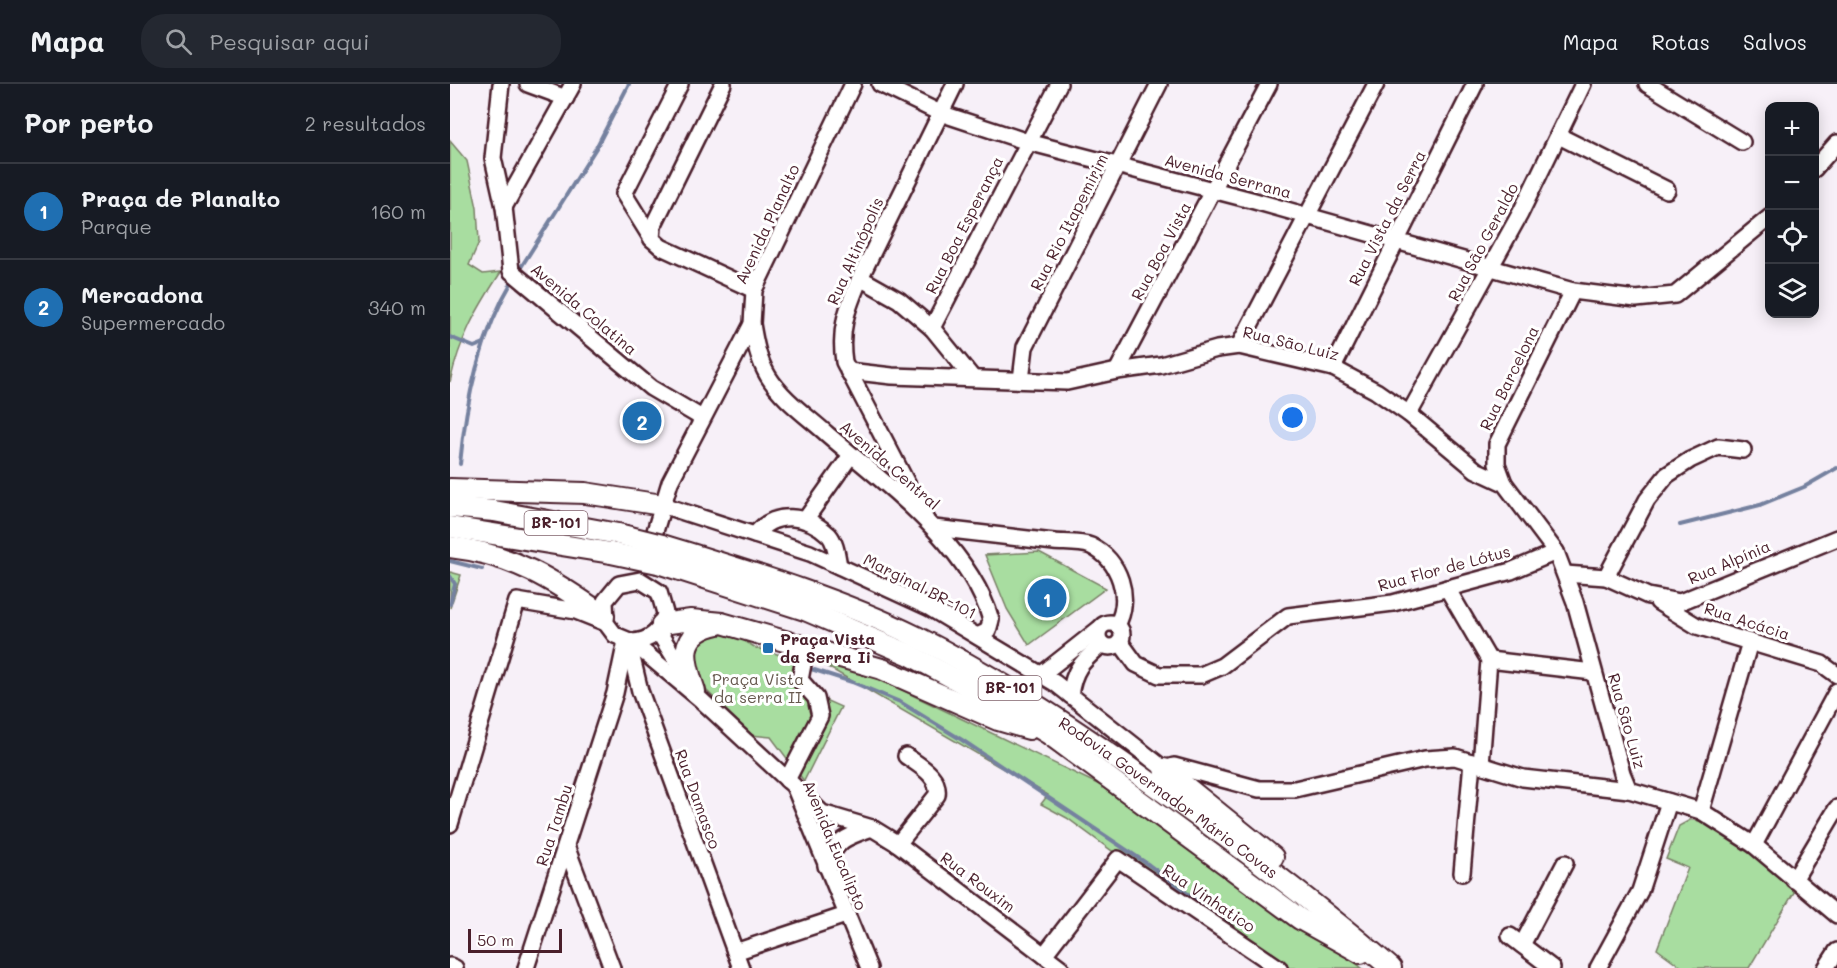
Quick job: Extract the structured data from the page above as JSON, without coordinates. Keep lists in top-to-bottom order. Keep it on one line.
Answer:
{"streets":{"main road":["BR-101","Rodovia Governador Mário Covas"],"street":["Avenida Serrana","Rua Vista da Serra","Rua Rio Itapemirim","Avenida Planalto","Rua Boa Esperança","Rua São Geraldo","Rua Altinópolis","Rua Boa Vista","Avenida Colatina","Rua São Luiz","Rua Barcelona","Avenida Central","Rua Alpínia","Rua Flor de Lótus","Marginal BR-101","Rua Acácia","Rua Damasco","Rua Tambu","Avenida Eucalipto","Rua Rouxim","Rua Vinhatico"]},"crossings":[["Avenida Serrana","Rua Vista da Serra"],["Avenida Serrana","Rua Rio Itapemirim"],["Avenida Serrana","Rua Boa Esperança"],["Avenida Serrana","Rua São Geraldo"],["Avenida Serrana","Rua Altinópolis"],["Avenida Serrana","Rua Boa Vista"],["Avenida Serrana","Rua Barcelona"],["Rua Vista da Serra","Rua São Luiz"],["Rua Rio Itapemirim","Rua São Luiz"],["Avenida Planalto","Avenida Colatina"],["Avenida Planalto","Avenida Central"],["Avenida Planalto","Marginal BR-101"],["Avenida Planalto","Rua Damasco"],["Avenida Planalto","Rua Tambu"],["Avenida Planalto","Avenida Eucalipto"],["Rua São Geraldo","Rua São Luiz"],["Rua Altinópolis","Rua São Luiz"],["Rua Altinópolis","Avenida Central"],["Rua Boa Vista","Rua São Luiz"],["Rua São Luiz","Rua Barcelona"],["Rua São Luiz","Rua Alpínia"],["Rua São Luiz","Rua Flor de Lótus"],["Avenida Central","Marginal BR-101"],["Rua Alpínia","Rua Acácia"],["Rua Damasco","Rua Tambu"],["Rua Damasco","Avenida Eucalipto"],["Rua Tambu","Avenida Eucalipto"],["Avenida Eucalipto","Rua Rouxim"],["Rua Rouxim","Rua Vinhatico"]],"parks":["Praça Vista da serra II"],"places":{"transit":["Praça Vista da Serra Ii"]},"scale_bar":"50 m","page":{"header":"Mapa","search":"Pesquisar aqui","nav":["Mapa","Rotas","Salvos"],"heading":["Por perto","2 resultados"],"map_buttons":["+","−"],"list":[{"mark":"1","name":"Praça de Planalto","note":"Parque","value":"160 m"},{"mark":"2","name":"Mercadona","note":"Supermercado","value":"340 m"}],"pins":["2","1"],"scale":"50 m"}}
